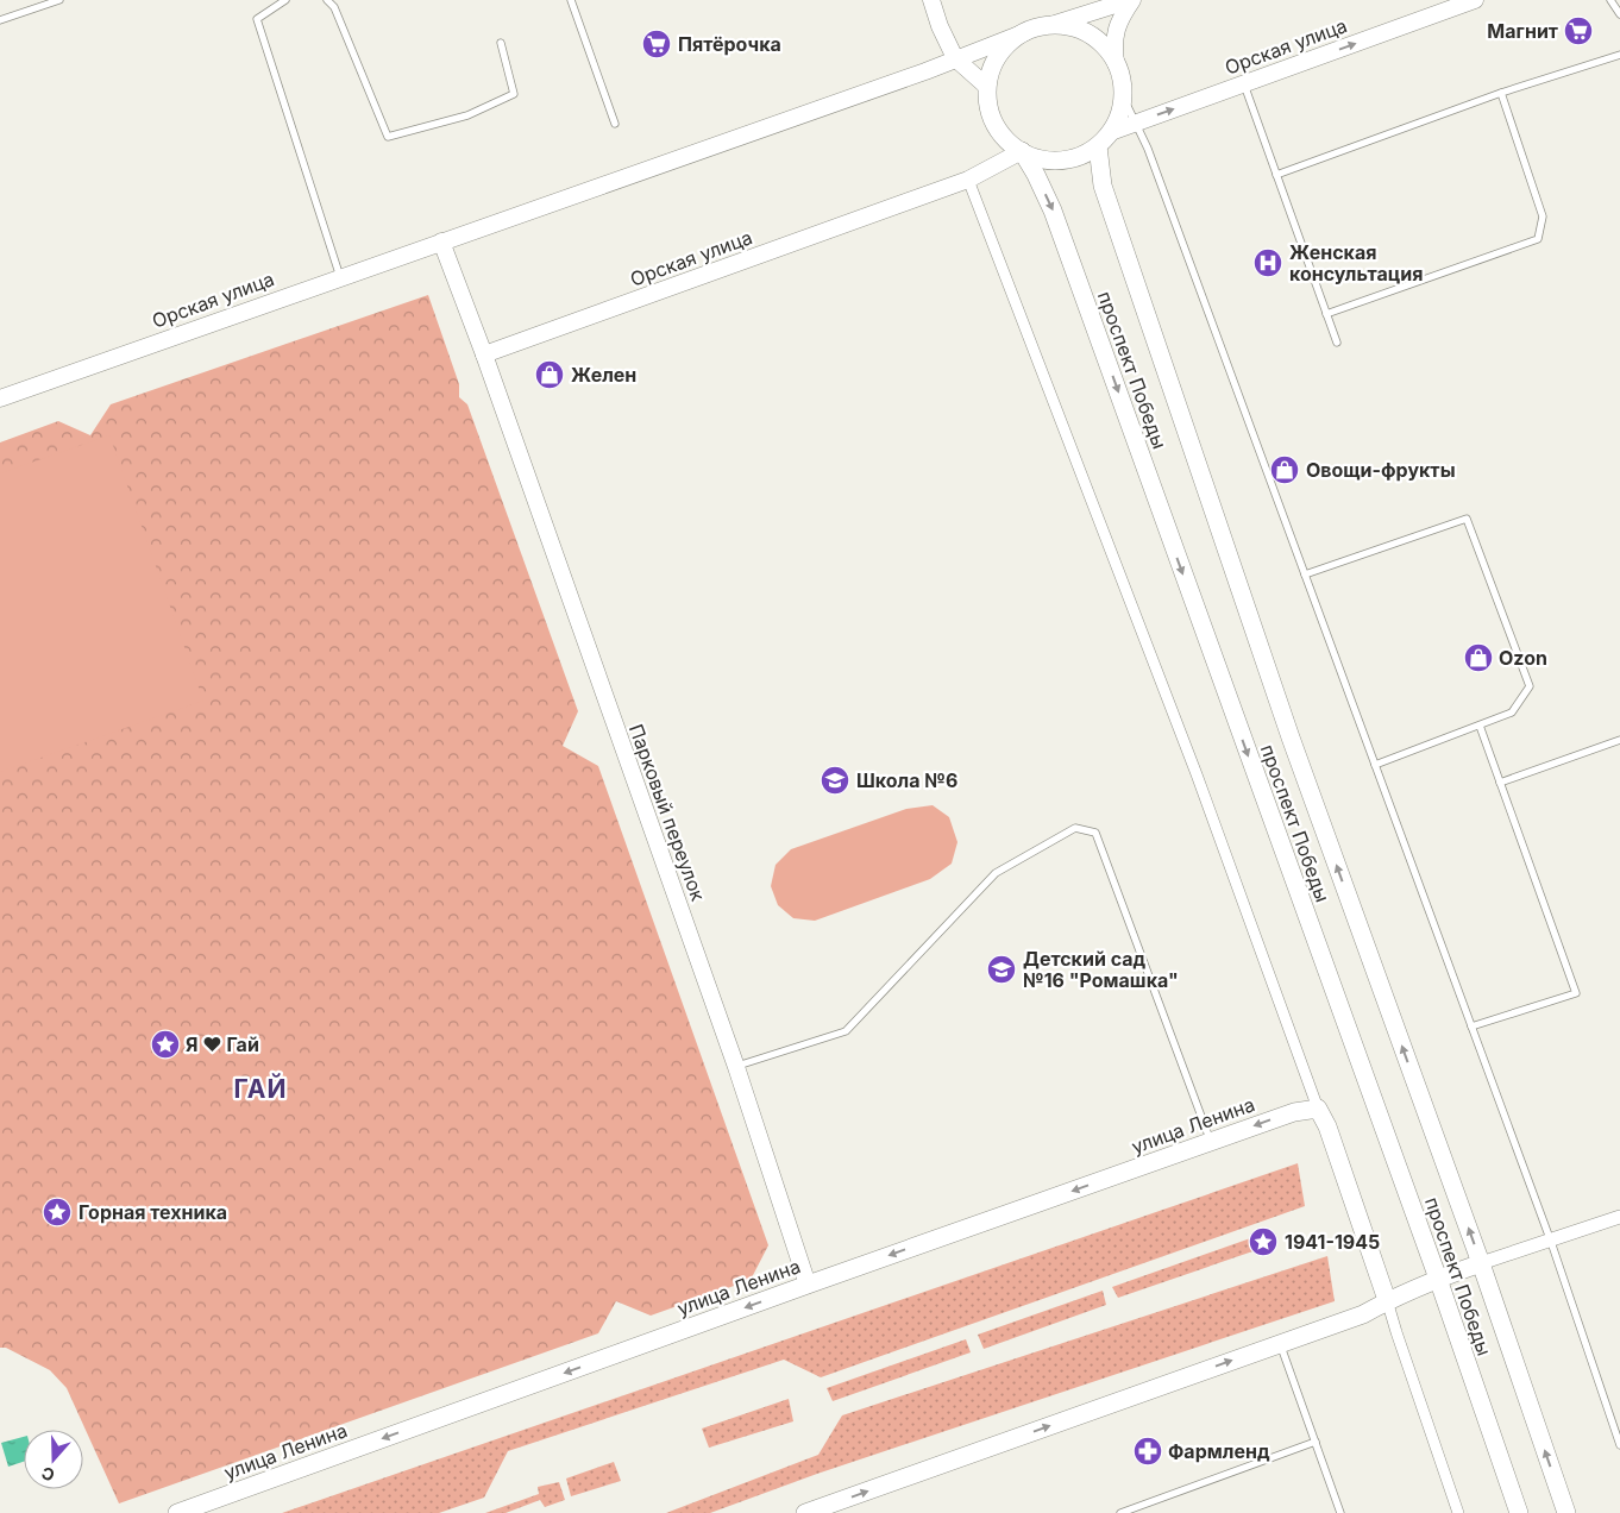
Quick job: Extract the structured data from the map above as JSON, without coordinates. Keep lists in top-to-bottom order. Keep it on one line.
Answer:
{"streets":{"main road":["проспект Победы","улица Ленина"],"street":["Орская улица","Парковый переулок"]},"crossings":[["Орская улица","проспект Победы"],["Орская улица","Парковый переулок"],["Парковый переулок","улица Ленина"]],"one_way":["улица Ленина"],"districts":["ГАЙ"],"places":{"supermarket":["Магнит","Пятёрочка"],"hospital":["Женская консультация"],"shop":["Желен","Овощи-фрукты","Ozon"],"school or university":["Школа №6","Детский сад №16 \"Ромашка\""],"place":["Я ❤ Гай","Горная техника","1941-1945"],"pharmacy":["Фармленд"]},"north":"bottom"}
